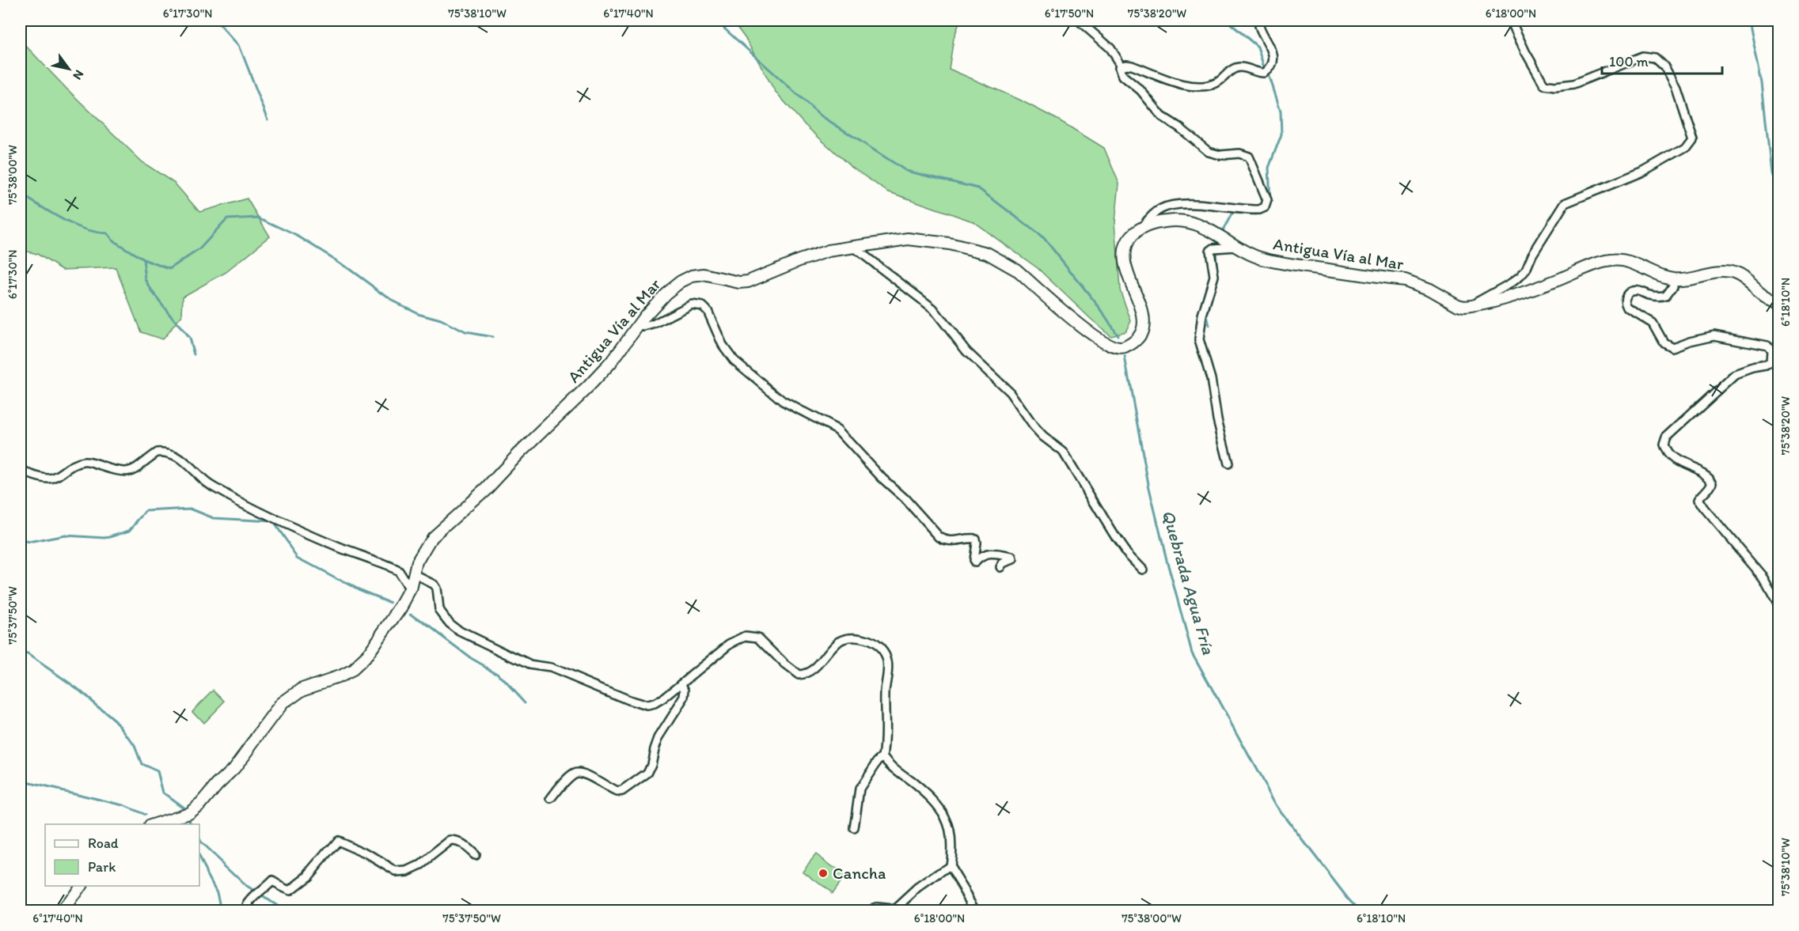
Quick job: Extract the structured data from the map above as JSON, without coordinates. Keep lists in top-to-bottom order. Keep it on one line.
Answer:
{"streets":{"main road":["Antigua Vía al Mar"]},"water":["Quebrada Agua Fría"],"places":["Cancha"],"legend":["Road","Park"],"scale_bar":"100 m","north":"bottom right","coordinates":["6°17'30\"N","75°38'10\"W","6°17'40\"N","6°17'50\"N","75°38'20\"W","6°18'00\"N","75°38'00\"W","6°18'10\"N","75°37'50\"W"]}
